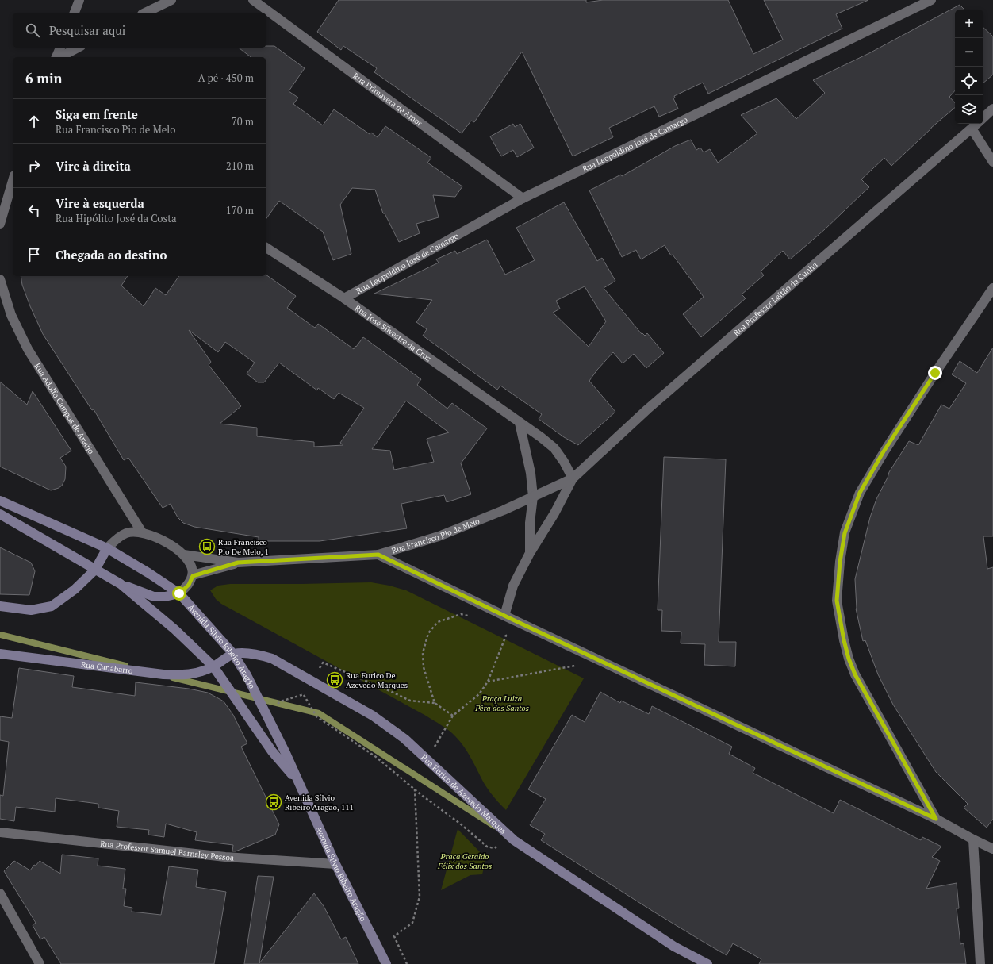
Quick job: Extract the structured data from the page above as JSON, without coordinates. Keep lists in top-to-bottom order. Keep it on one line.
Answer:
{"streets":{"street":["Rua Primavera de Amor","Rua Leopoldino José de Camargo","Rua Professor Leitão da Cunha","Rua José Silvestre da Cruz","Rua Adolfo Campos de Araújo","Rua Francisco Pio de Melo","Avenida Silvio Ribeiro Aragão","Rua Canabarro","Rua Eurico de Azevedo Marques","Rua Professor Samuel Barnsley Pessoa"]},"crossings":[["Rua Primavera de Amor","Rua Leopoldino José de Camargo"],["Rua Leopoldino José de Camargo","Rua José Silvestre da Cruz"],["Rua Professor Leitão da Cunha","Rua José Silvestre da Cruz"],["Rua Professor Leitão da Cunha","Rua Francisco Pio de Melo"],["Rua Adolfo Campos de Araújo","Rua Francisco Pio de Melo"],["Rua Francisco Pio de Melo","Avenida Silvio Ribeiro Aragão"],["Avenida Silvio Ribeiro Aragão","Rua Canabarro"],["Avenida Silvio Ribeiro Aragão","Rua Eurico de Azevedo Marques"],["Avenida Silvio Ribeiro Aragão","Rua Professor Samuel Barnsley Pessoa"]],"parks":["Praça Luiza Pêra dos Santos","Praça Geraldo Félix dos Santos"],"places":{"bus stop":["Rua Francisco Pio De Melo, 1","Rua Eurico De Azevedo Marques","Avenida Sílvio Ribeiro Aragão, 111"]},"page":{"map_buttons":["+","−"],"search":"Pesquisar aqui","heading":["6 min","A pé · 450 m"],"list":[["Siga em frente","Rua Francisco Pio de Melo","70 m"],["Vire à direita","210 m"],["Vire à esquerda","Rua Hipólito José da Costa","170 m"],"Chegada ao destino"]}}
